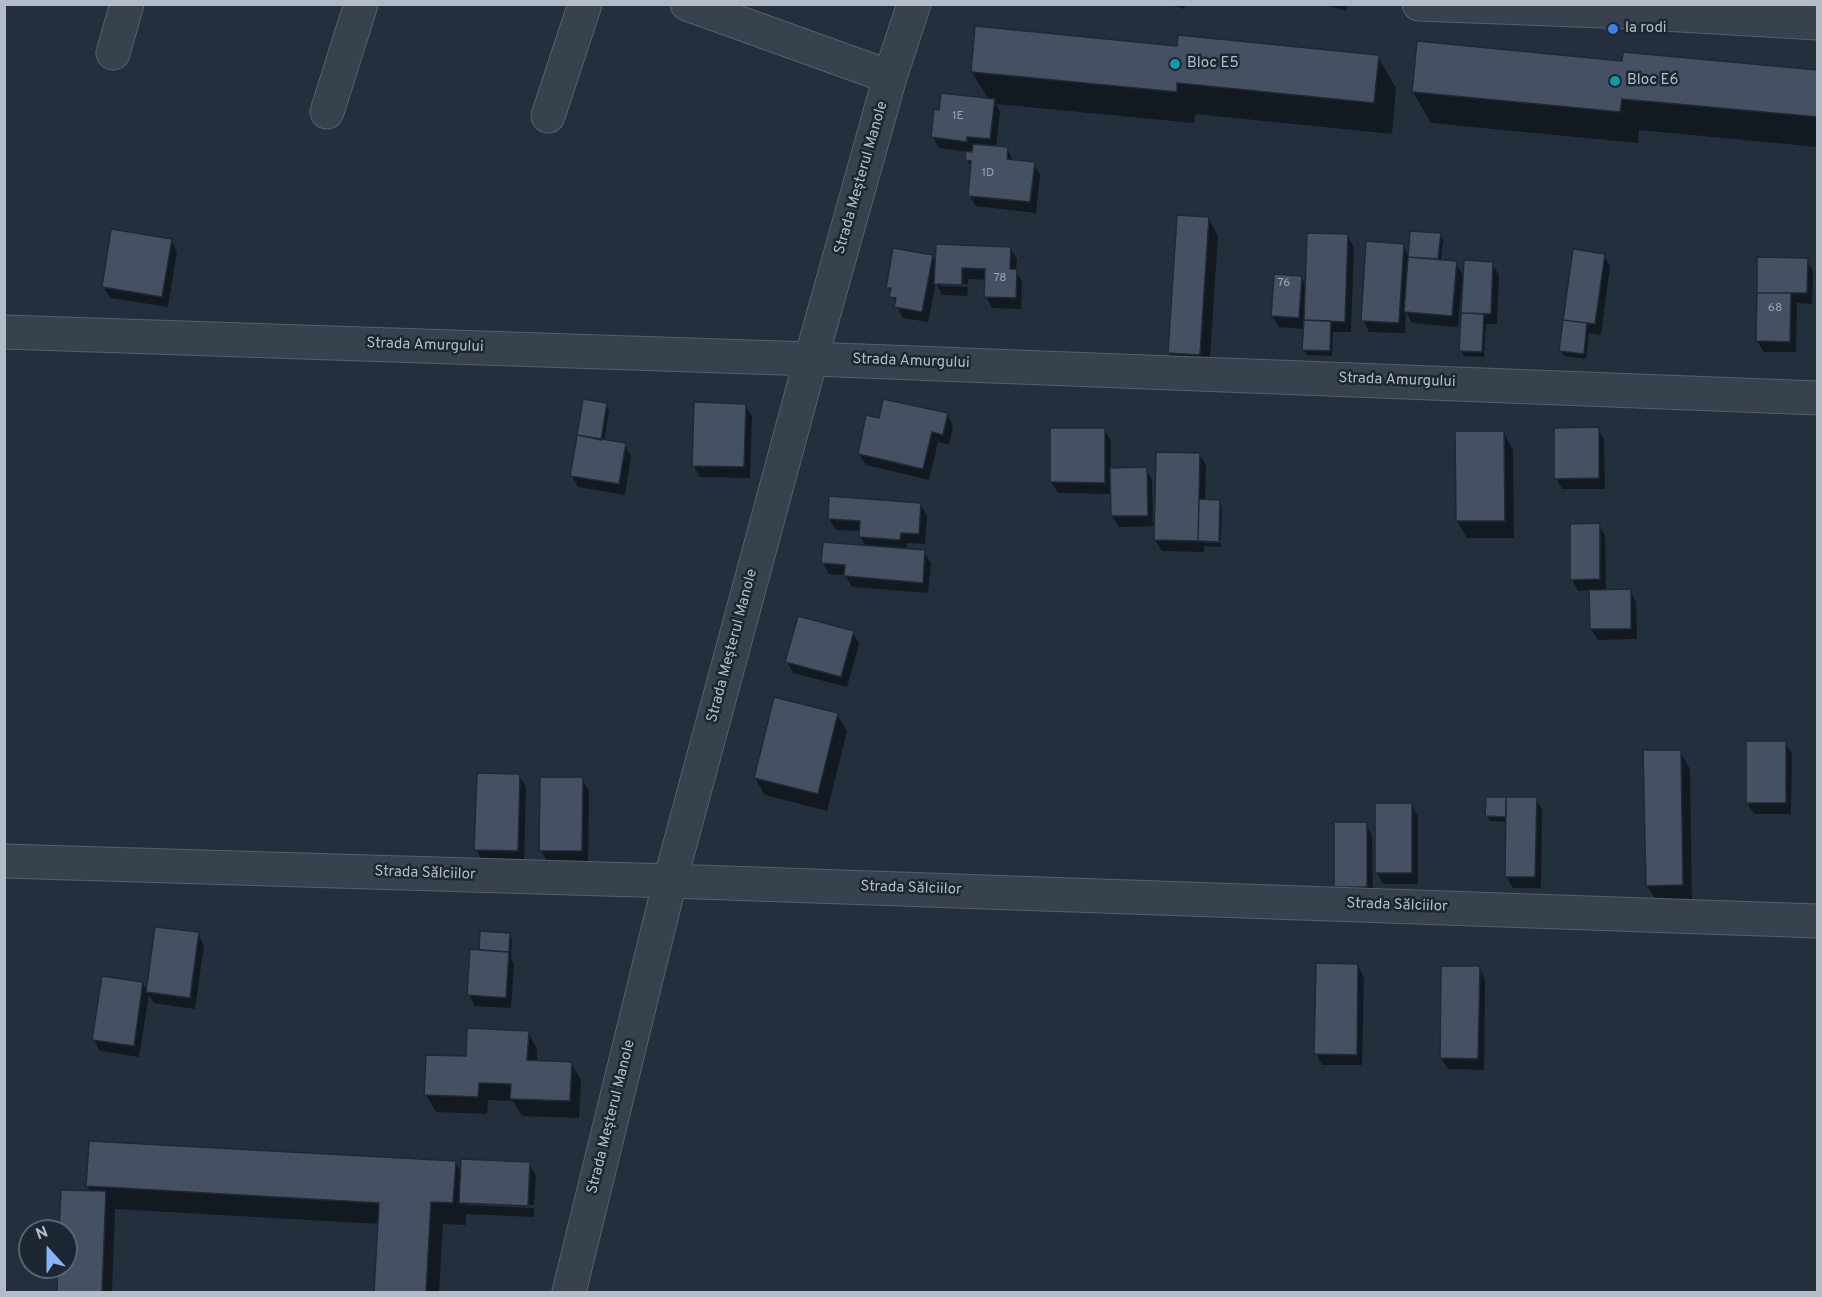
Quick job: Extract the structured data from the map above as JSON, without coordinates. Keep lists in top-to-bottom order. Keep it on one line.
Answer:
{"streets":{"street":["Strada Meșterul Manole","Strada Amurgului","Strada Sălciilor"]},"crossings":[["Strada Meșterul Manole","Strada Amurgului"],["Strada Meșterul Manole","Strada Sălciilor"]],"places":["la rodi","Bloc E5","Bloc E6"],"house_numbers":["1E","1D","78","76","68"],"north":"top"}
